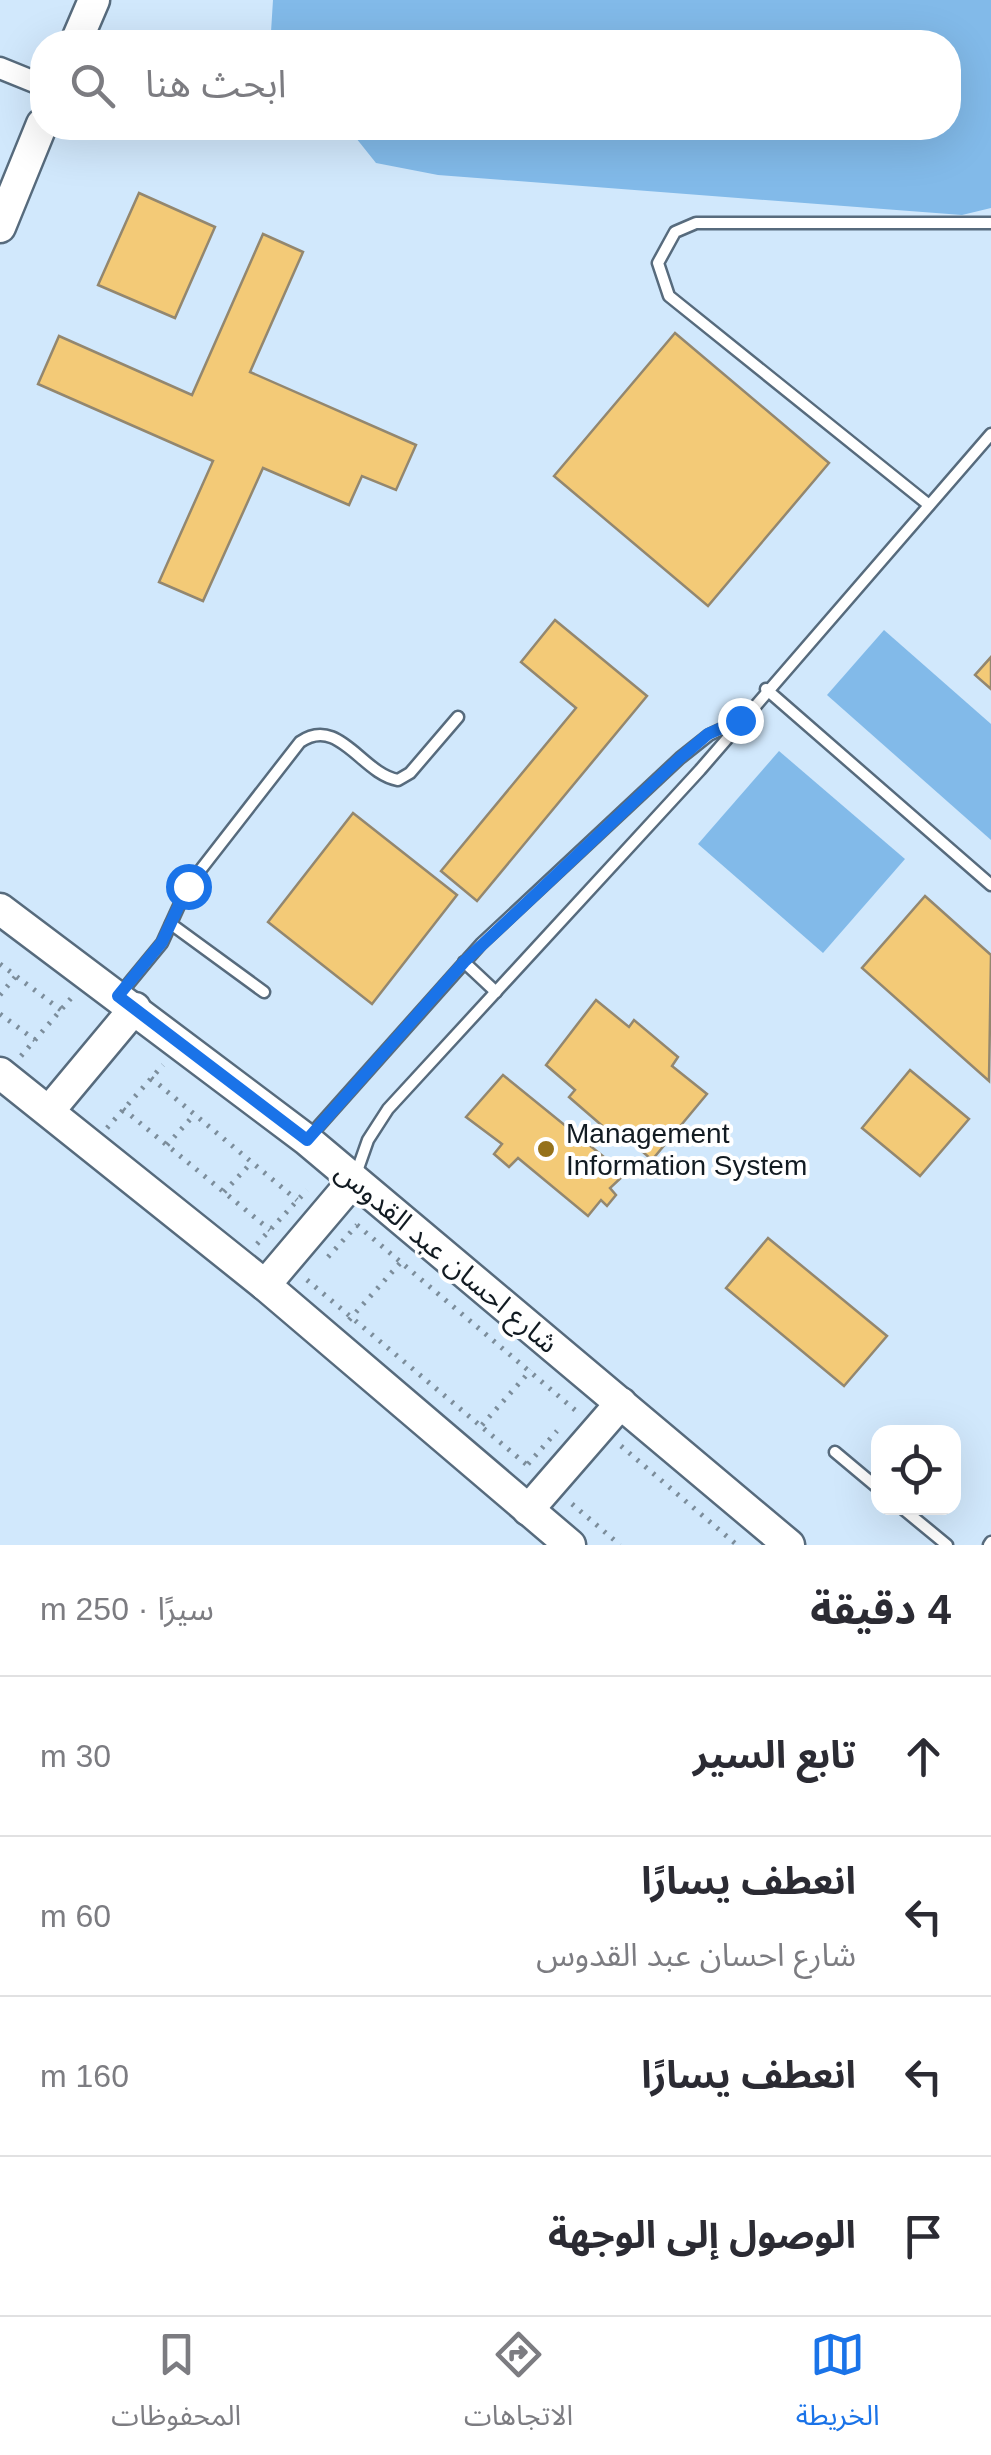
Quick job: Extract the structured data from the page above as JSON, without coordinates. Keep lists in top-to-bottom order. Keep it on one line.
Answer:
{"streets":{"street":["شارع احسان عبد القدوس"]},"places":["Management Information System"],"page":{"search":"ابحث هنا","heading":["4 دقيقة","سيرًا · 250 m"],"list":[["تابع السير","30 m"],["انعطف يسارًا","شارع احسان عبد القدوس","60 m"],["انعطف يسارًا","160 m"],"الوصول إلى الوجهة"],"nav":["الخريطة","الاتجاهات","المحفوظات"]}}
